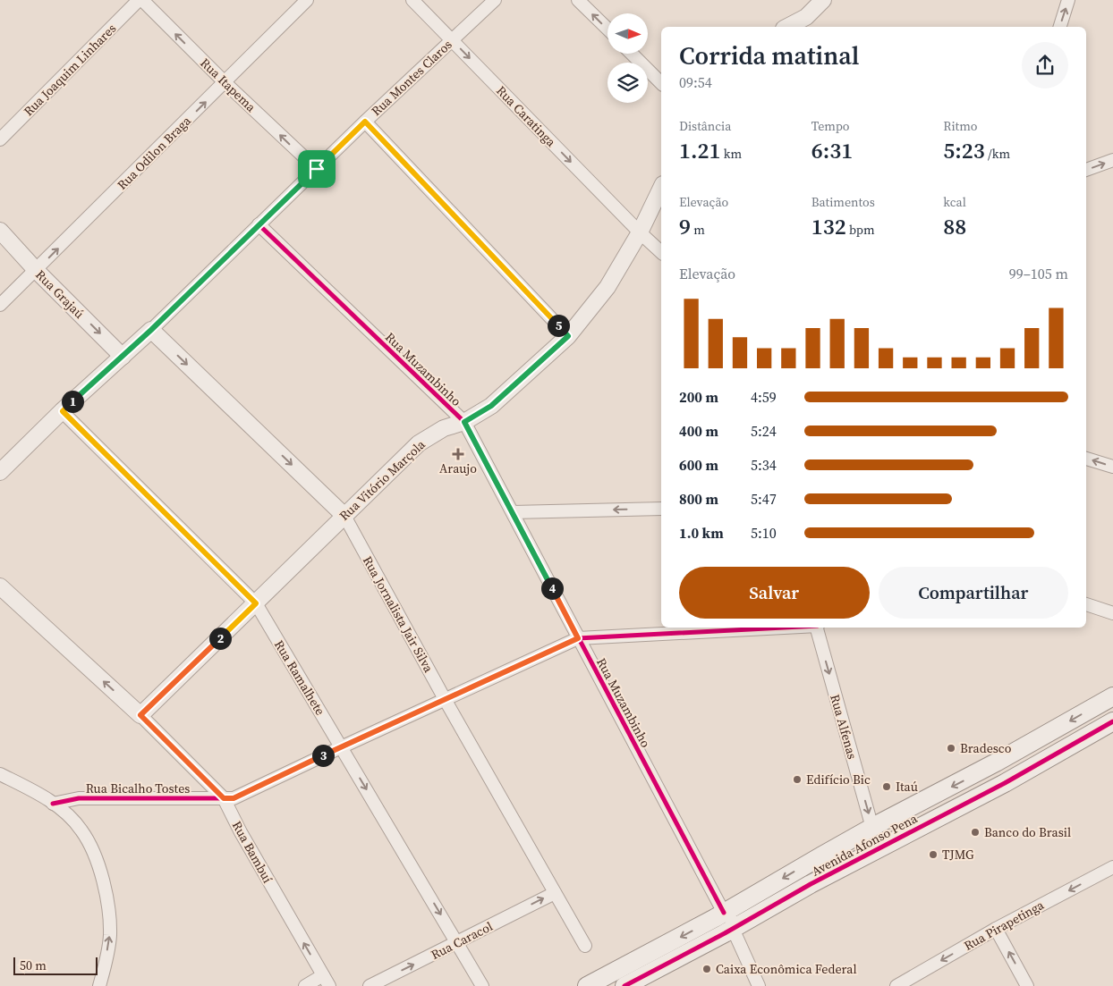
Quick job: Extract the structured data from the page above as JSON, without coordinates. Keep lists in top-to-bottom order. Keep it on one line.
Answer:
{"streets":{"main road":["Avenida Afonso Pena"],"street":["Rua Joaquim Linhares","Rua Montes Claros","Rua Itapema","Rua Caratinga","Rua Odilon Braga","Rua Grajaú","Rua Muzambinho","Rua Vitório Marçola","Rua Jornalista Jair Silva","Rua Ramalhete","Rua Alfenas","Rua Bicalho Tostes","Rua Bambuí","Rua Pirapetinga","Rua Caracol"]},"crossings":[["Rua Joaquim Linhares","Rua Itapema"],["Rua Montes Claros","Rua Itapema"],["Rua Montes Claros","Rua Caratinga"],["Rua Montes Claros","Rua Grajaú"],["Rua Montes Claros","Rua Muzambinho"],["Rua Montes Claros","Rua Jornalista Jair Silva"],["Rua Montes Claros","Rua Ramalhete"],["Rua Itapema","Rua Odilon Braga"],["Rua Caratinga","Rua Vitório Marçola"],["Rua Odilon Braga","Rua Grajaú"],["Rua Muzambinho","Rua Vitório Marçola"],["Rua Muzambinho","Rua Bicalho Tostes"],["Rua Muzambinho","Avenida Afonso Pena"],["Rua Vitório Marçola","Rua Jornalista Jair Silva"],["Rua Vitório Marçola","Rua Ramalhete"],["Rua Vitório Marçola","Rua Bambuí"],["Rua Jornalista Jair Silva","Rua Bicalho Tostes"],["Rua Jornalista Jair Silva","Rua Caracol"],["Rua Ramalhete","Rua Bicalho Tostes"],["Rua Ramalhete","Rua Caracol"],["Rua Alfenas","Avenida Afonso Pena"],["Rua Bicalho Tostes","Rua Bambuí"]],"one_way":["Rua Itapema","Rua Caratinga","Rua Odilon Braga","Rua Grajaú","Rua Jornalista Jair Silva","Rua Alfenas","Rua Bambuí","Rua Pirapetinga","Rua Caracol"],"places":{"health":["Araujo"],"other":["Bradesco","Edifício Bic","Itaú","Banco do Brasil","TJMG","Caixa Econômica Federal"]},"scale_bar":"50 m","north":"right","page":{"heading":["Corrida matinal","09:54"],"stats":[["Distância","1.21 km"],["Tempo","6:31"],["Ritmo","5:23 /km"],["Elevação","9 m"],["Batimentos","132 bpm"],["kcal","88"]],"chart":["Elevação","99–105 m"],"pins":["5","1","4","2","3"],"list":[{"name":"200 m","note":"4:59"},{"name":"400 m","note":"5:24"},{"name":"600 m","note":"5:34"},{"name":"800 m","note":"5:47"},{"name":"1.0 km","note":"5:10"}],"buttons":["Salvar","Compartilhar"],"scale":"50 m"}}
